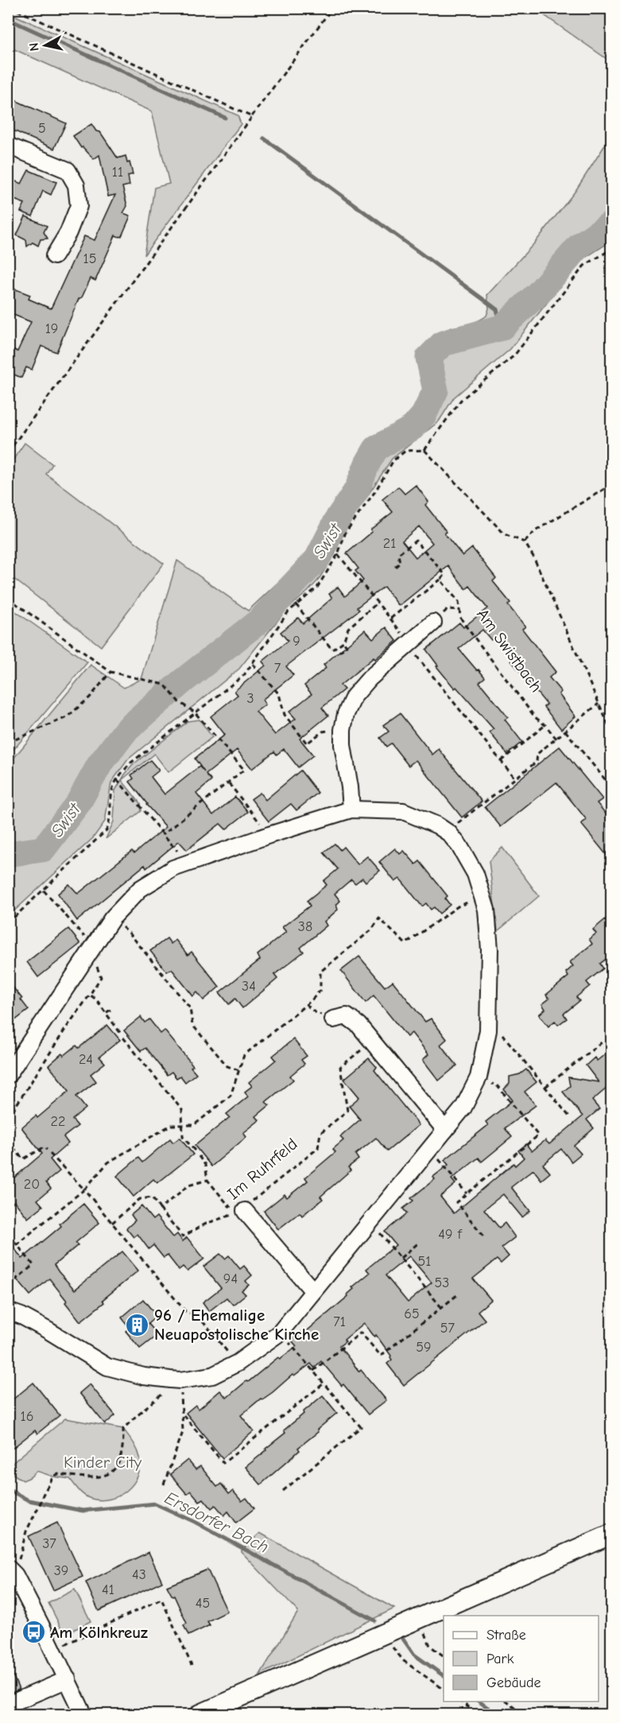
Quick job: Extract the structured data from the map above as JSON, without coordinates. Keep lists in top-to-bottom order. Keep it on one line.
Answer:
{"streets":{"path":["Am Swistbach","Im Ruhrfeld"]},"water":["Swist","Ersdorfer Bach"],"parks":["Kinder City"],"places":{"building":["96 / Ehemalige Neuapostolische Kirche"],"bus stop":["Am Kölnkreuz"]},"house_numbers":["5","11","15","19","21","9","7","3","38","34","24","22","20","49 f","51","94","53","65","71","57","59","16","37","39","43","41","45"],"legend":["Straße","Park","Gebäude"],"north":"left"}
